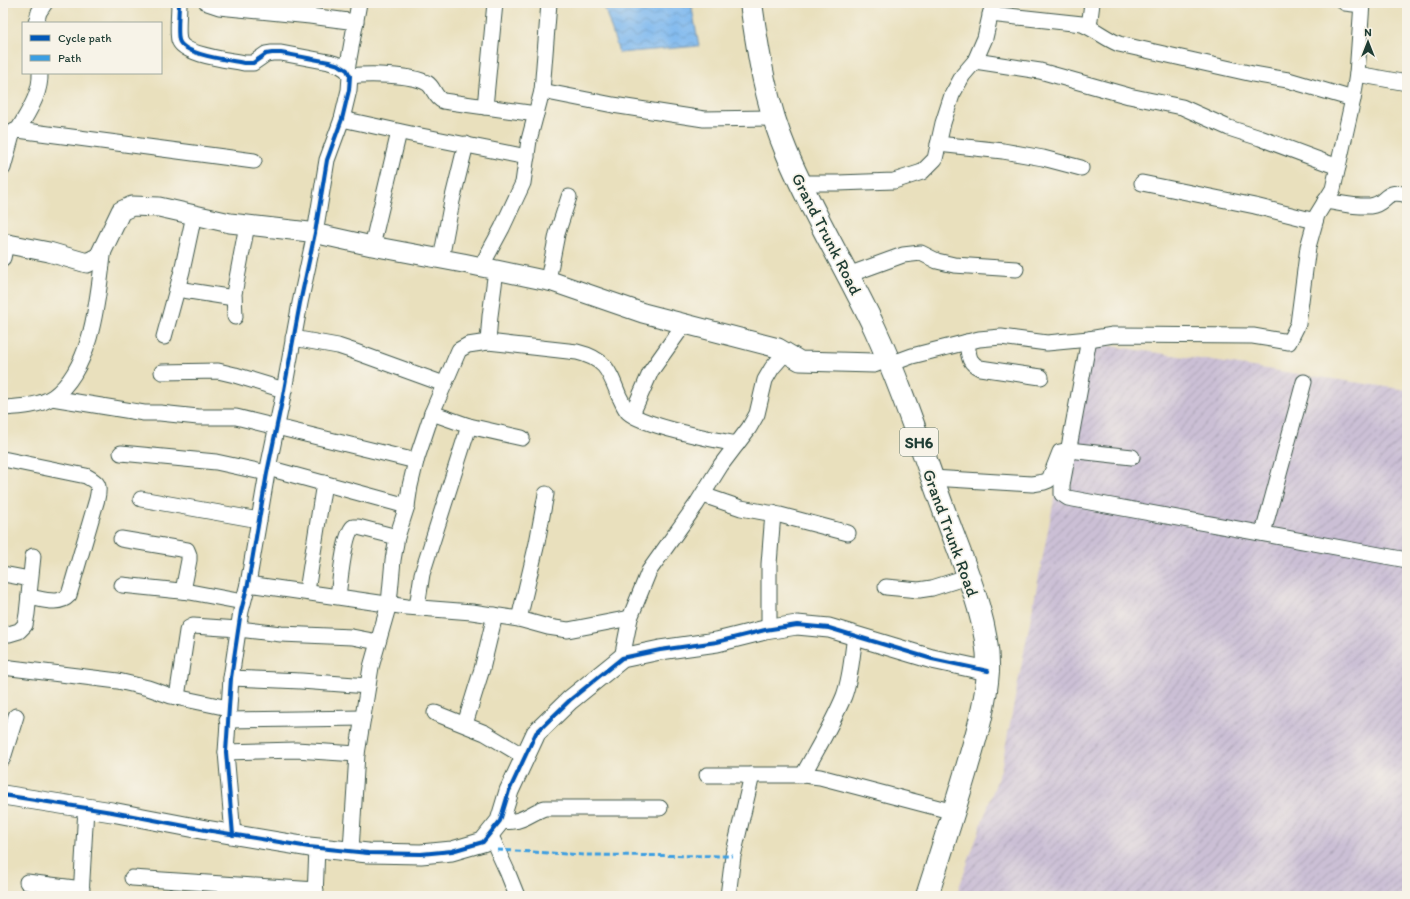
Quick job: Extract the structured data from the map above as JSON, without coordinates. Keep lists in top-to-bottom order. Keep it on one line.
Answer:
{"streets":{"main road":["Grand Trunk Road","SH6"]},"legend":["Cycle path","Path"],"north":"top"}
